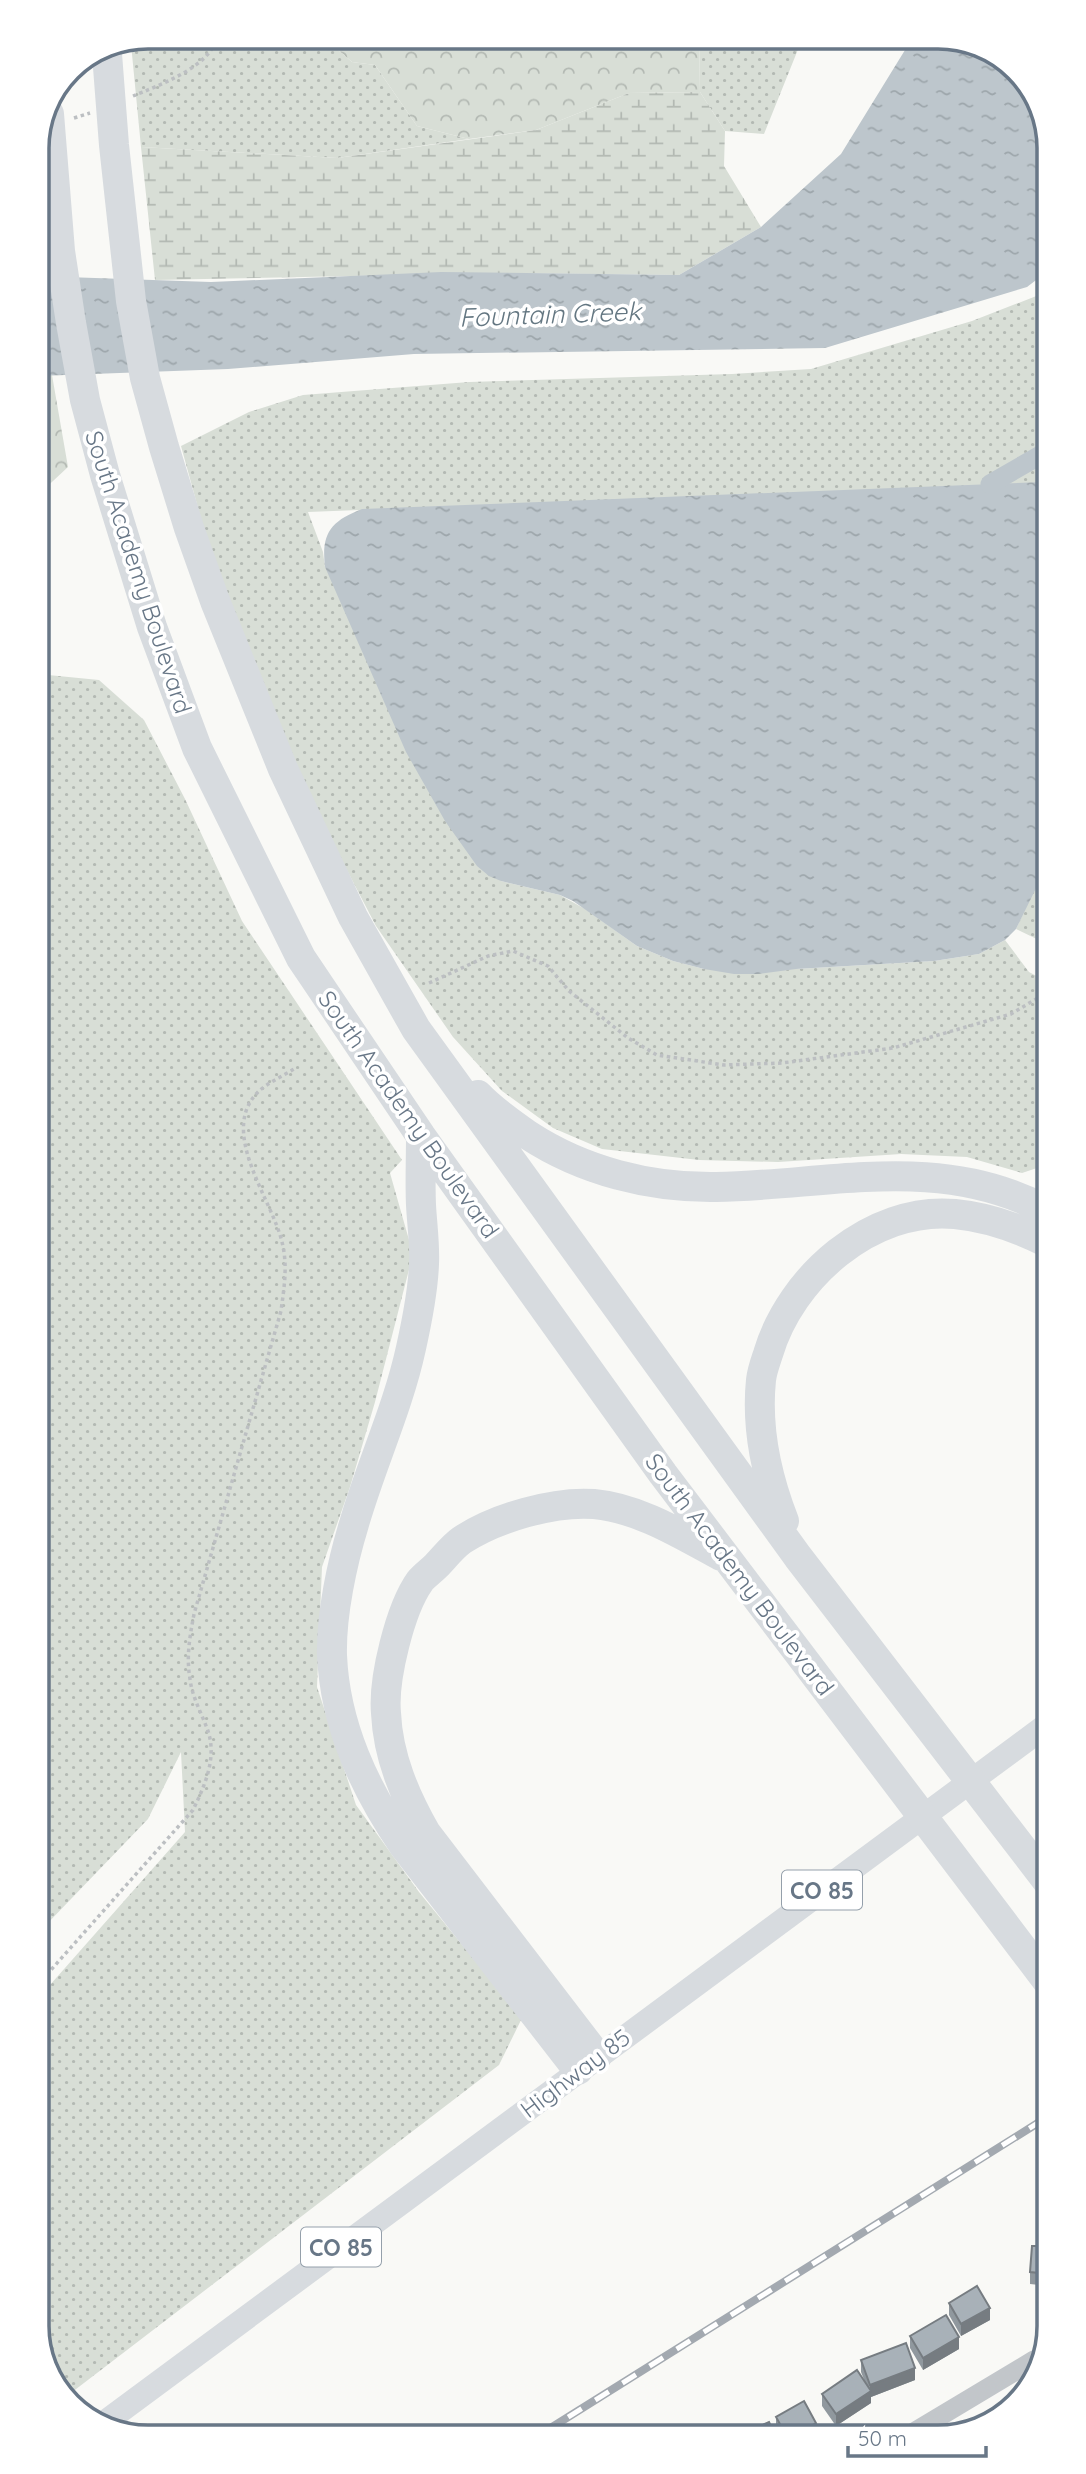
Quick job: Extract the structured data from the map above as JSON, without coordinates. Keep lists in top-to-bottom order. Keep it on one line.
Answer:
{"streets":{"highway":["South Academy Boulevard"],"main road":["CO 85","Highway 85"]},"water":["Fountain Creek"],"scale_bar":"50 m"}
